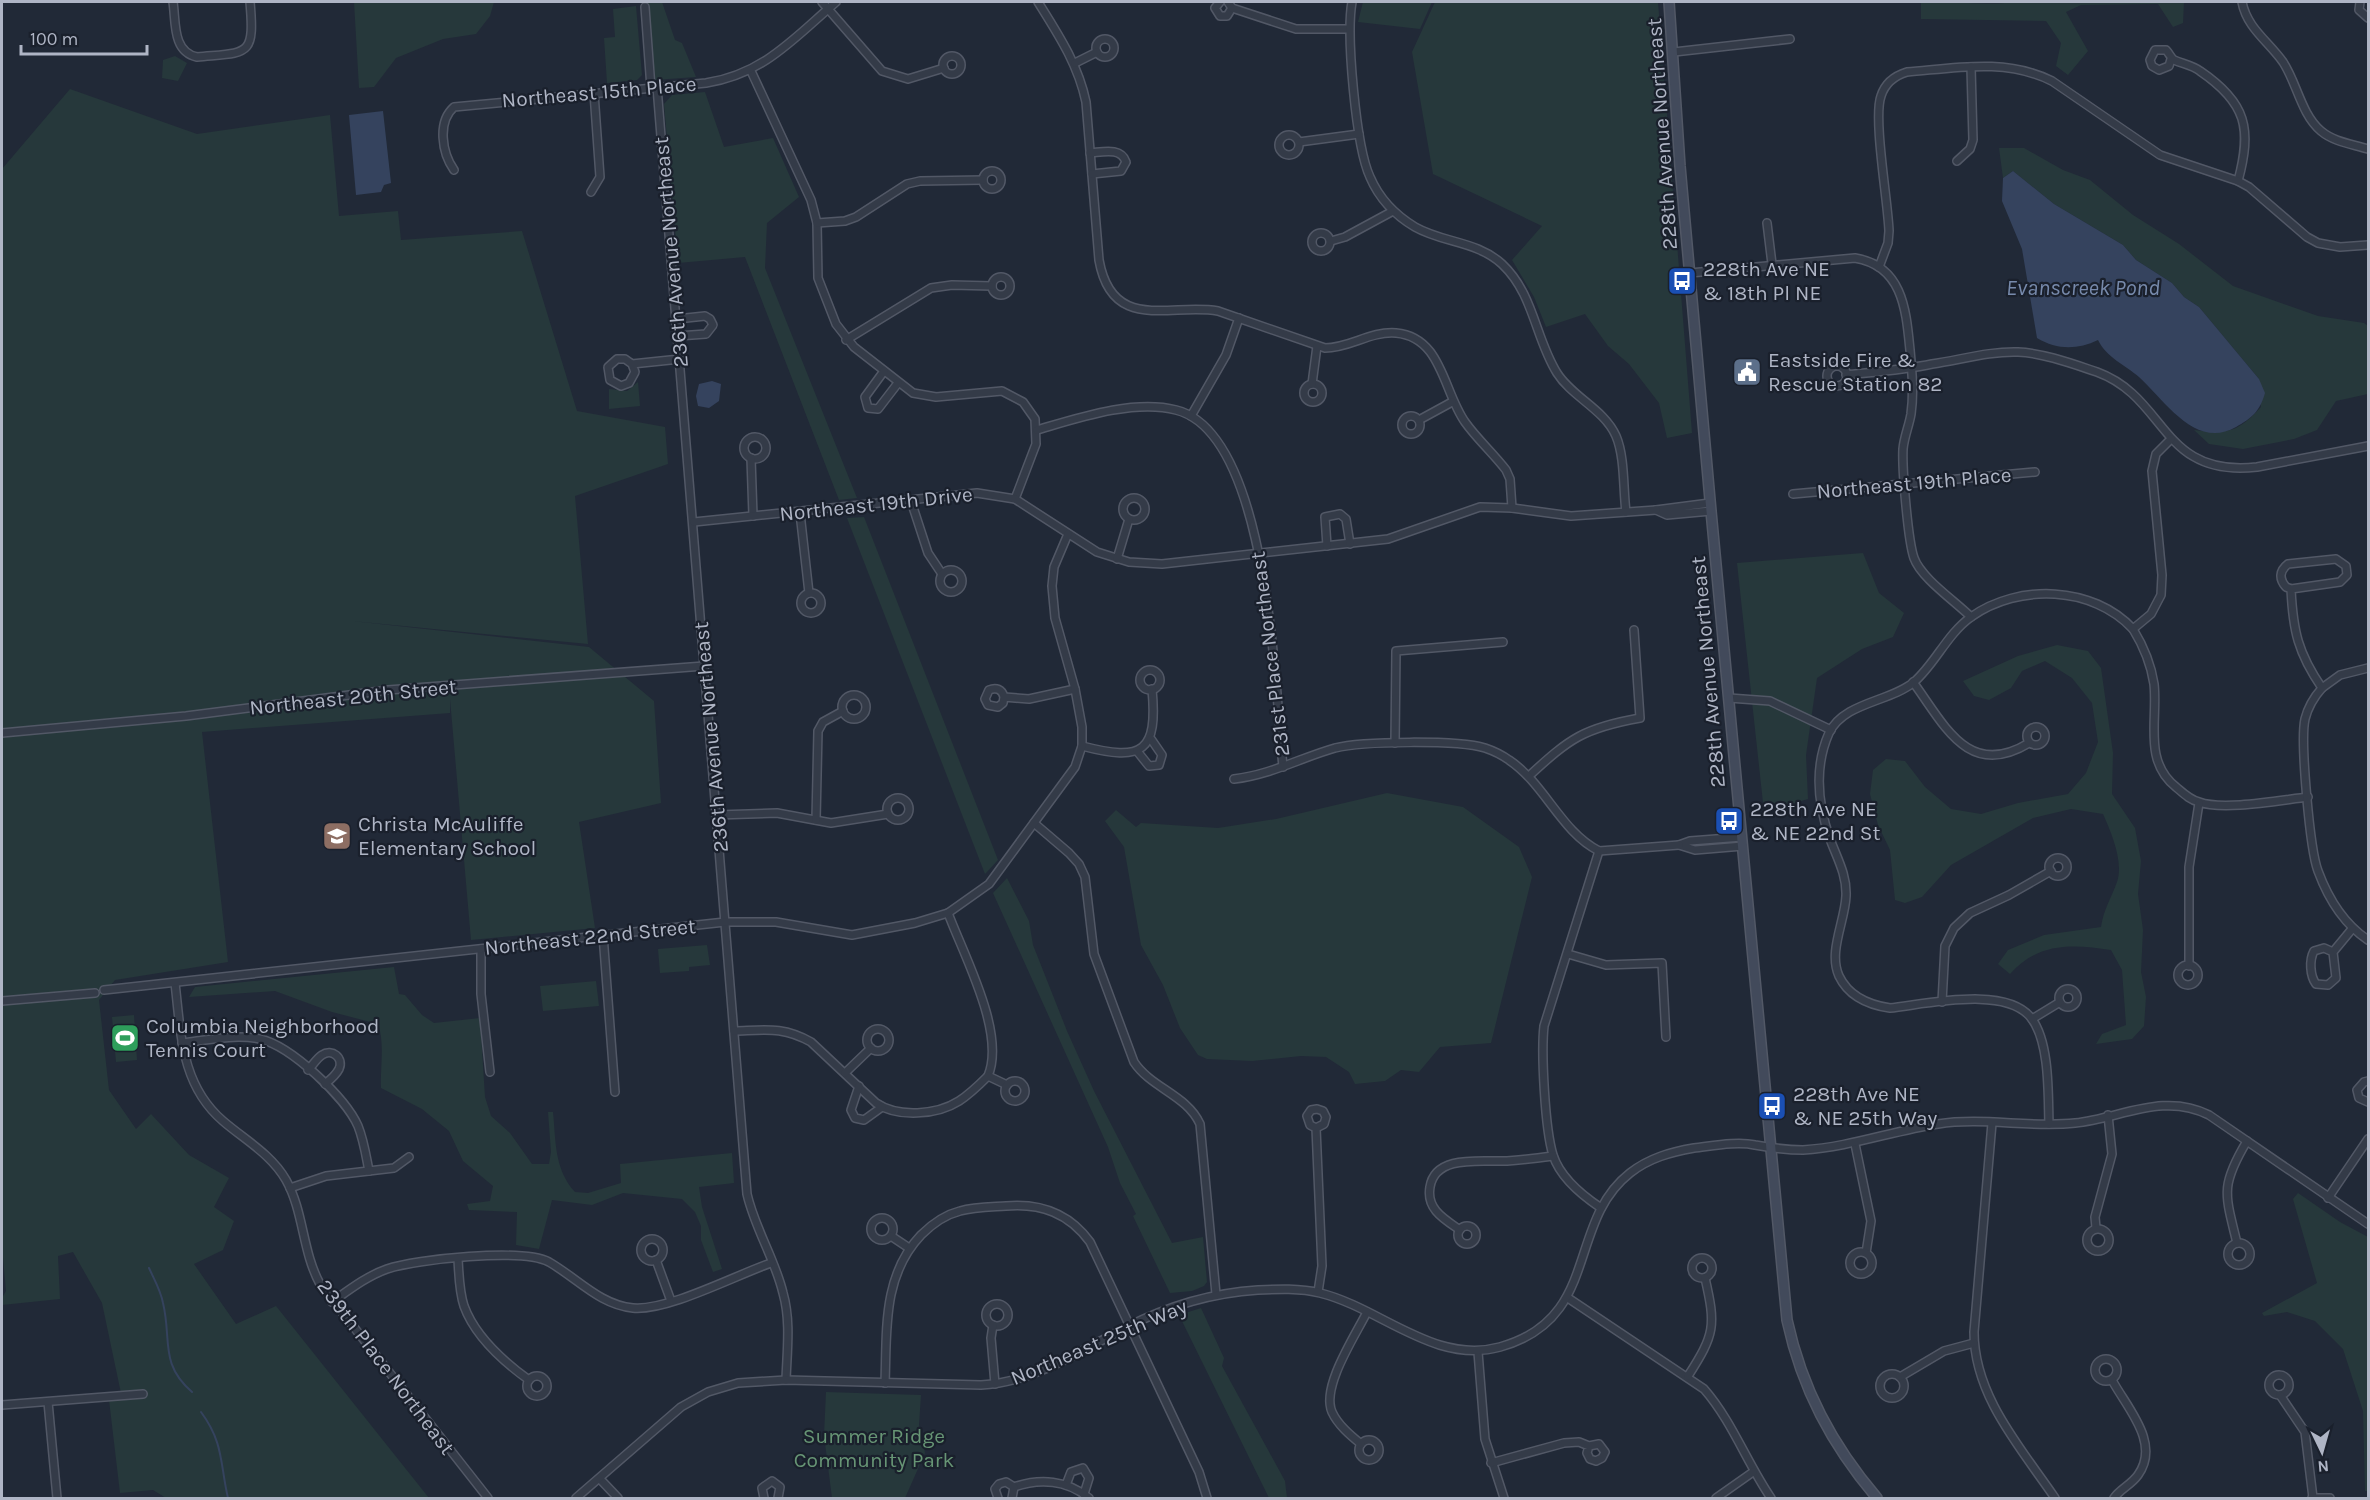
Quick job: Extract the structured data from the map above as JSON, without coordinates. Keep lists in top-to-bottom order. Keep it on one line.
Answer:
{"streets":{"main road":["228th Avenue Northeast"],"street":["Northeast 15th Place","236th Avenue Northeast","Northeast 19th Place","Northeast 19th Drive","231st Place Northeast","Northeast 20th Street","Northeast 22nd Street","Northeast 25th Way","239th Place Northeast"]},"crossings":[["Northeast 15th Place","236th Avenue Northeast"],["228th Avenue Northeast","Northeast 19th Drive"],["228th Avenue Northeast","Northeast 25th Way"],["236th Avenue Northeast","Northeast 19th Drive"],["236th Avenue Northeast","Northeast 20th Street"],["236th Avenue Northeast","Northeast 22nd Street"],["236th Avenue Northeast","Northeast 25th Way"],["Northeast 19th Drive","231st Place Northeast"],["Northeast 22nd Street","239th Place Northeast"]],"water":["Evanscreek Pond"],"parks":["Summer Ridge Community Park"],"places":{"bus stop":["228th Ave NE & 18th Pl NE","228th Ave NE & NE 22nd St","228th Ave NE & NE 25th Way"],"public building":["Eastside Fire & Rescue Station 82"],"school or university":["Christa McAuliffe Elementary School"],"sports":["Columbia Neighborhood Tennis Court"]},"scale_bar":"100 m","north":"bottom"}
